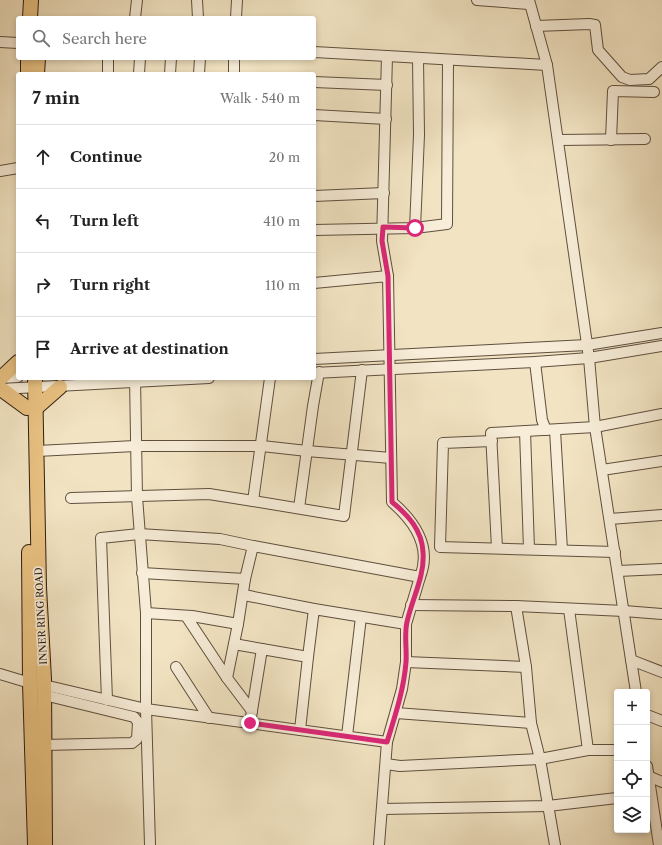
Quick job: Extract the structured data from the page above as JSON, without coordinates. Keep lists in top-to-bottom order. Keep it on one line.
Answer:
{"streets":{"highway":["INNER RING ROAD"]},"page":{"search":"Search here","heading":["7 min","Walk · 540 m"],"list":[["Continue","20 m"],["Turn left","410 m"],["Turn right","110 m"],"Arrive at destination"],"map_buttons":["+","−"]}}
